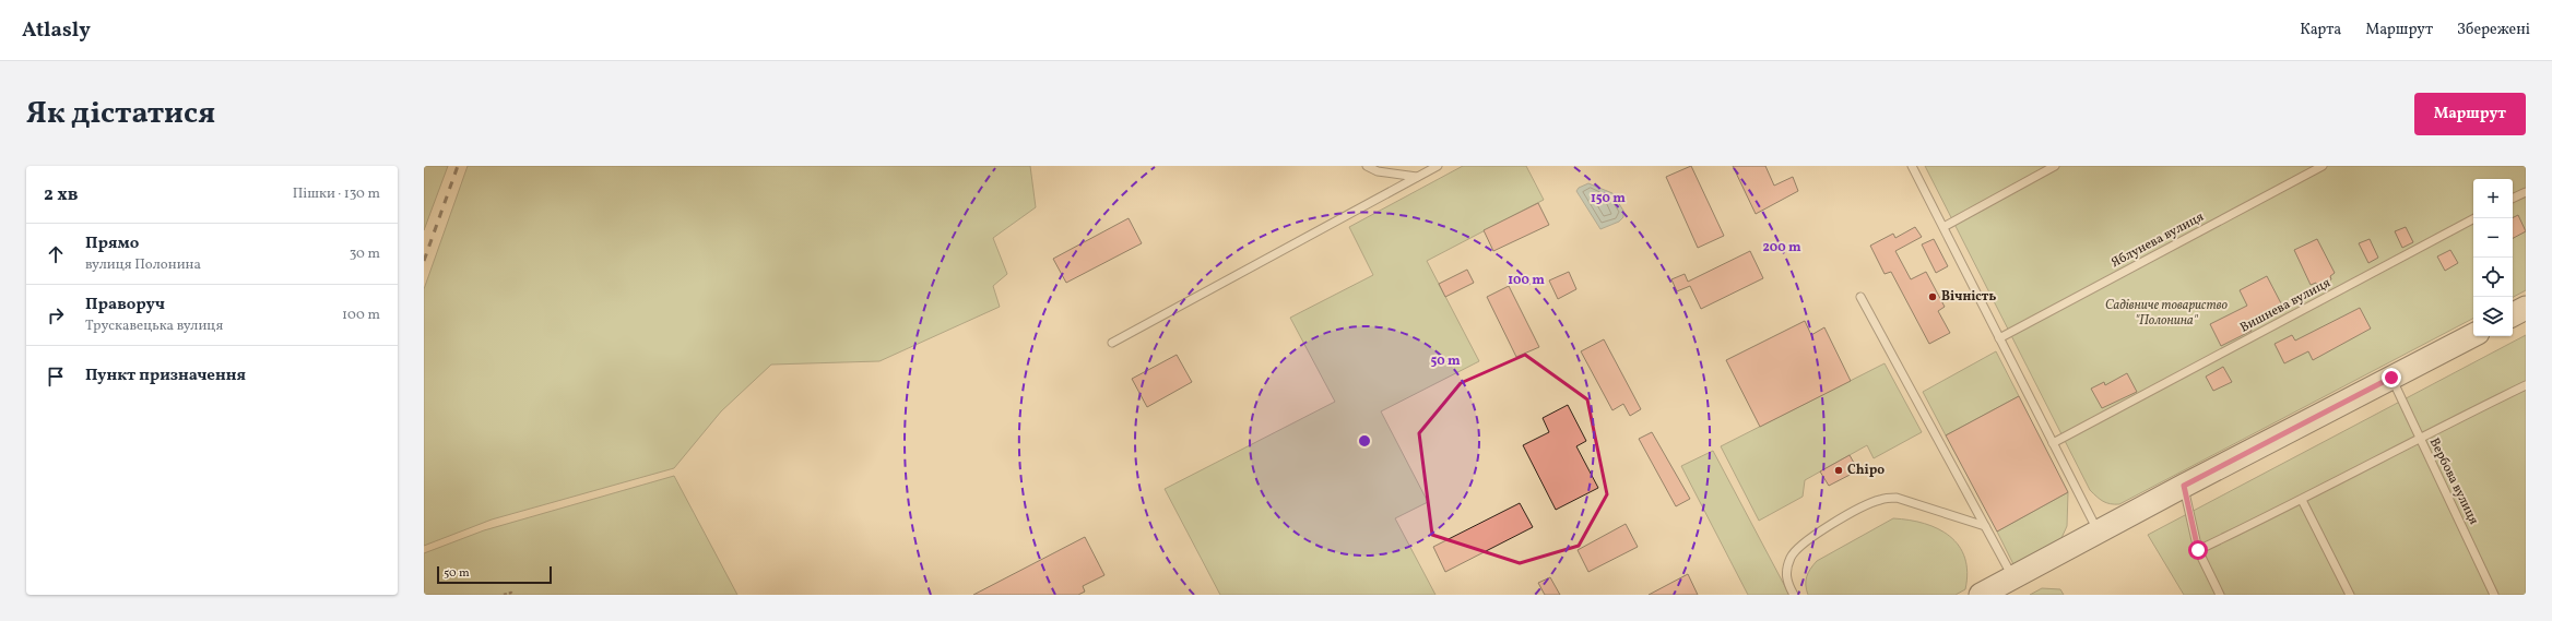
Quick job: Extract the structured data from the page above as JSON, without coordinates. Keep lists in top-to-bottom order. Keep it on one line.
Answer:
{"streets":{"lane":["Яблунева вулиця","Вишнева вулиця","Вербова вулиця"]},"parks":["Садівниче товариство \"Полонина\""],"places":["Вічність","Chipo"],"scale_bar":"50 m","page":{"header":"Atlasly","nav":["Карта","Маршрут","Збережені"],"title":"Як дістатися","buttons":"Маршрут","heading":["2 хв","Пішки · 130 m"],"map_buttons":["+","−"],"list":[["Прямо","вулиця Полонина","30 m"],["Праворуч","Трускавецька вулиця","100 m"],"Пункт призначення"],"scale":"50 m"},"rings":["150 m","200 m","100 m","50 m"]}
